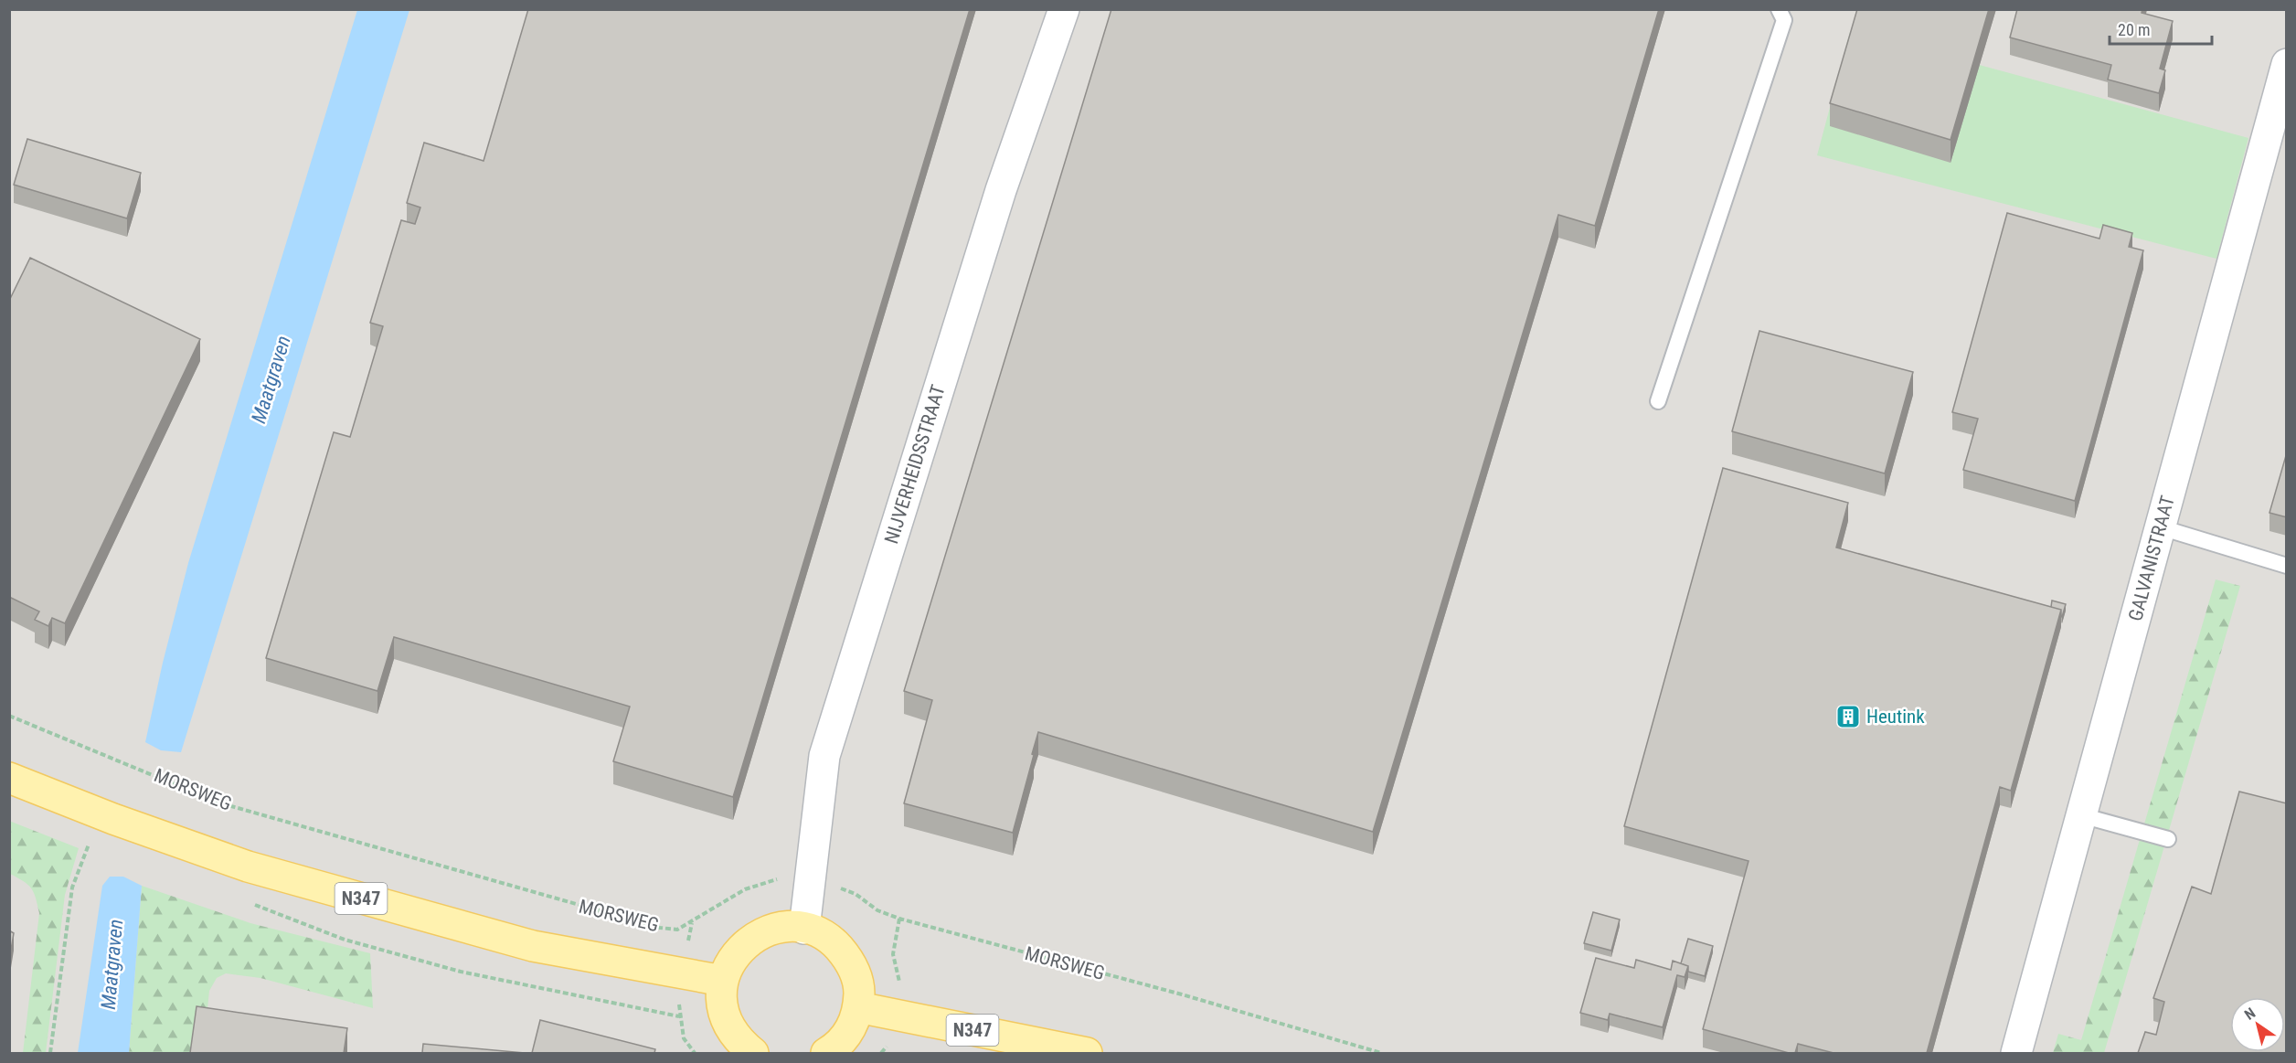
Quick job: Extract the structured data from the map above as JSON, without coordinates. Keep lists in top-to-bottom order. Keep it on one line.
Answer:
{"streets":{"main road":["N347"],"street":["NIJVERHEIDSSTRAAT","GALVANISTRAAT"],"path":["MORSWEG"]},"crossings":[["NIJVERHEIDSSTRAAT","MORSWEG"]],"water":["Maatgraven"],"places":{"building":["Heutink"]},"scale_bar":"20 m","north":"top left"}
